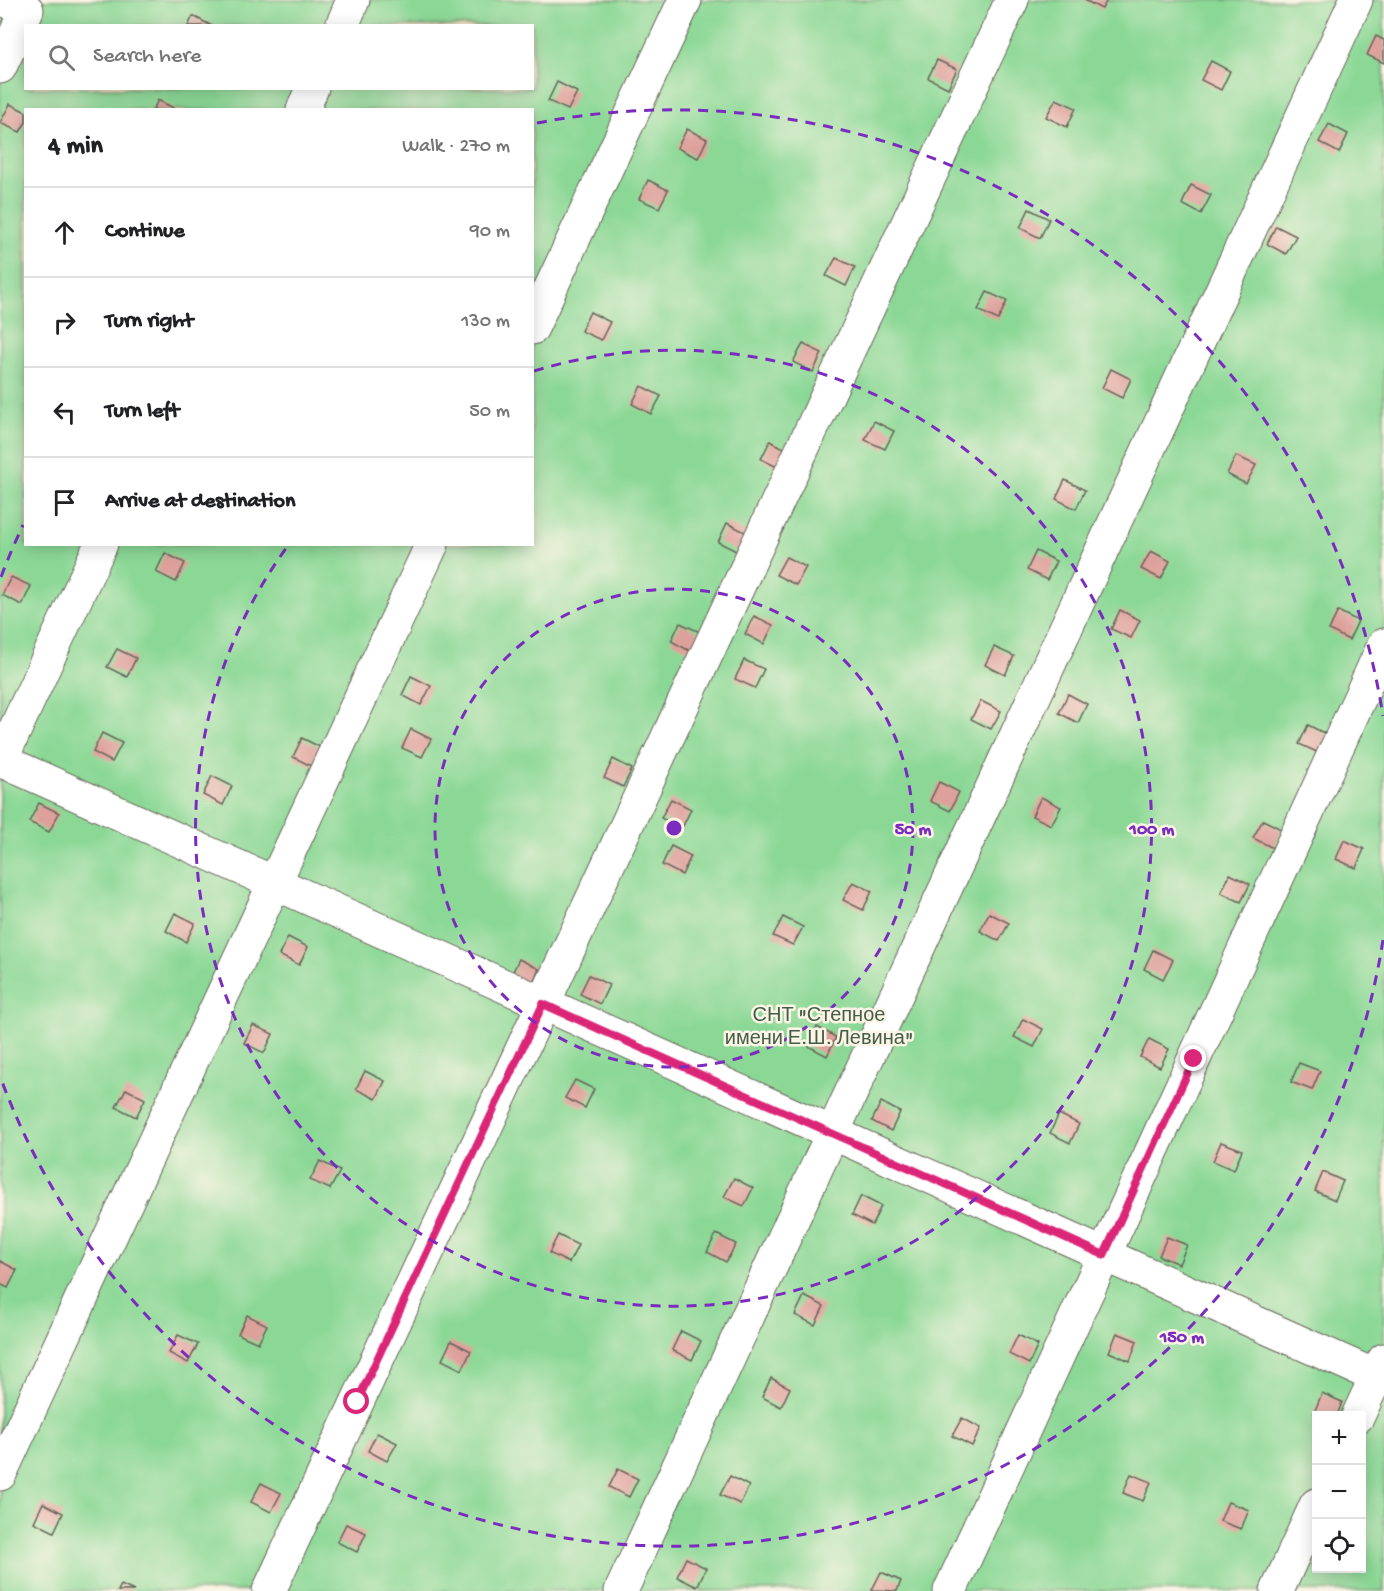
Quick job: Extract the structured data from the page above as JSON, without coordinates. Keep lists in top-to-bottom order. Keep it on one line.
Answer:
{"parks":["СНТ \"Степное имени Е.Ш. Левина\""],"page":{"search":"Search here","heading":["4 min","Walk · 270 m"],"list":[["Continue","90 m"],["Turn right","130 m"],["Turn left","50 m"],"Arrive at destination"],"map_buttons":["+","−"]},"rings":["50 m","100 m","150 m"]}
